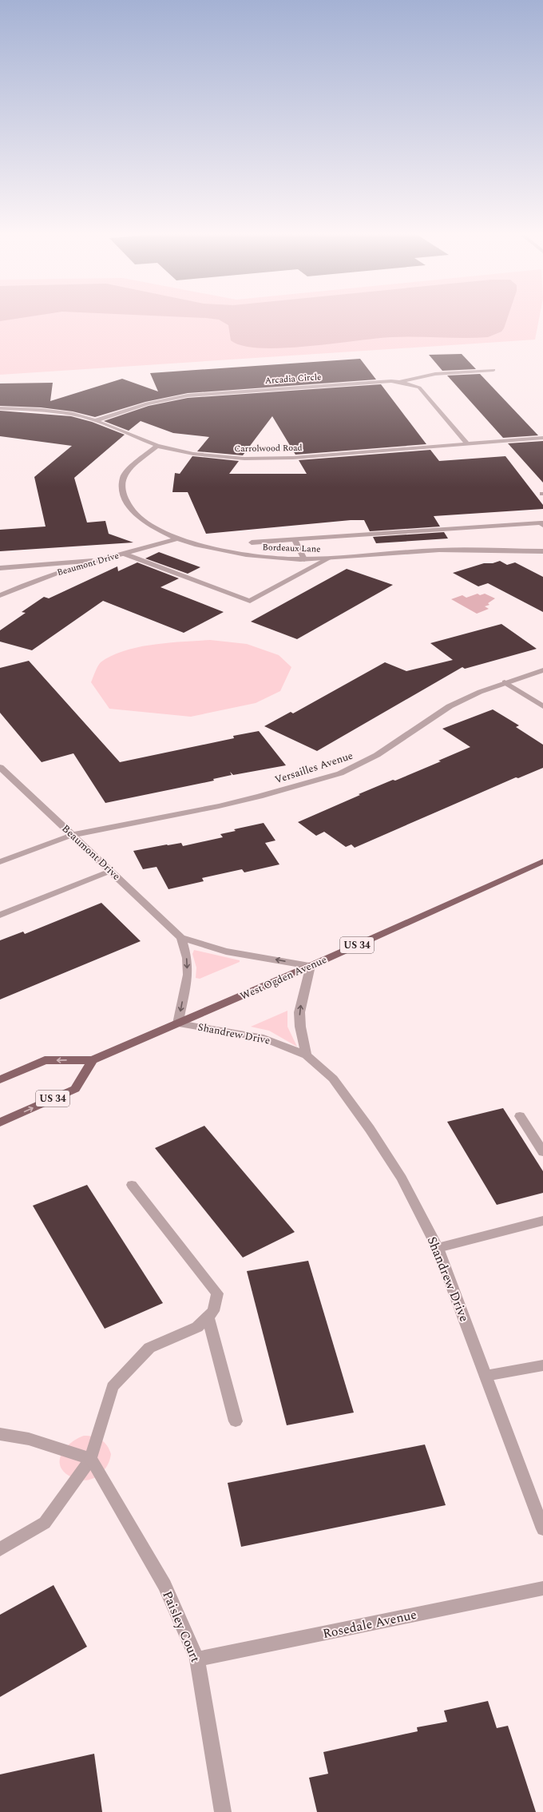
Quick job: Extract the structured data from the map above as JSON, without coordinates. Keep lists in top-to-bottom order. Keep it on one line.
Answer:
{"streets":{"main road":["US 34","West Ogden Avenue"],"street":["Arcadia Circle","Carrolwood Road","Bordeaux Lane","Beaumont Drive","Versailles Avenue","Shandrew Drive","Rosedale Avenue","Paisley Court"]},"crossings":[["Arcadia Circle","Carrolwood Road"],["Carrolwood Road","Bordeaux Lane"],["Bordeaux Lane","Beaumont Drive"],["Beaumont Drive","Versailles Avenue"],["Beaumont Drive","West Ogden Avenue"],["US 34","West Ogden Avenue"],["West Ogden Avenue","Shandrew Drive"],["Rosedale Avenue","Paisley Court"]]}
